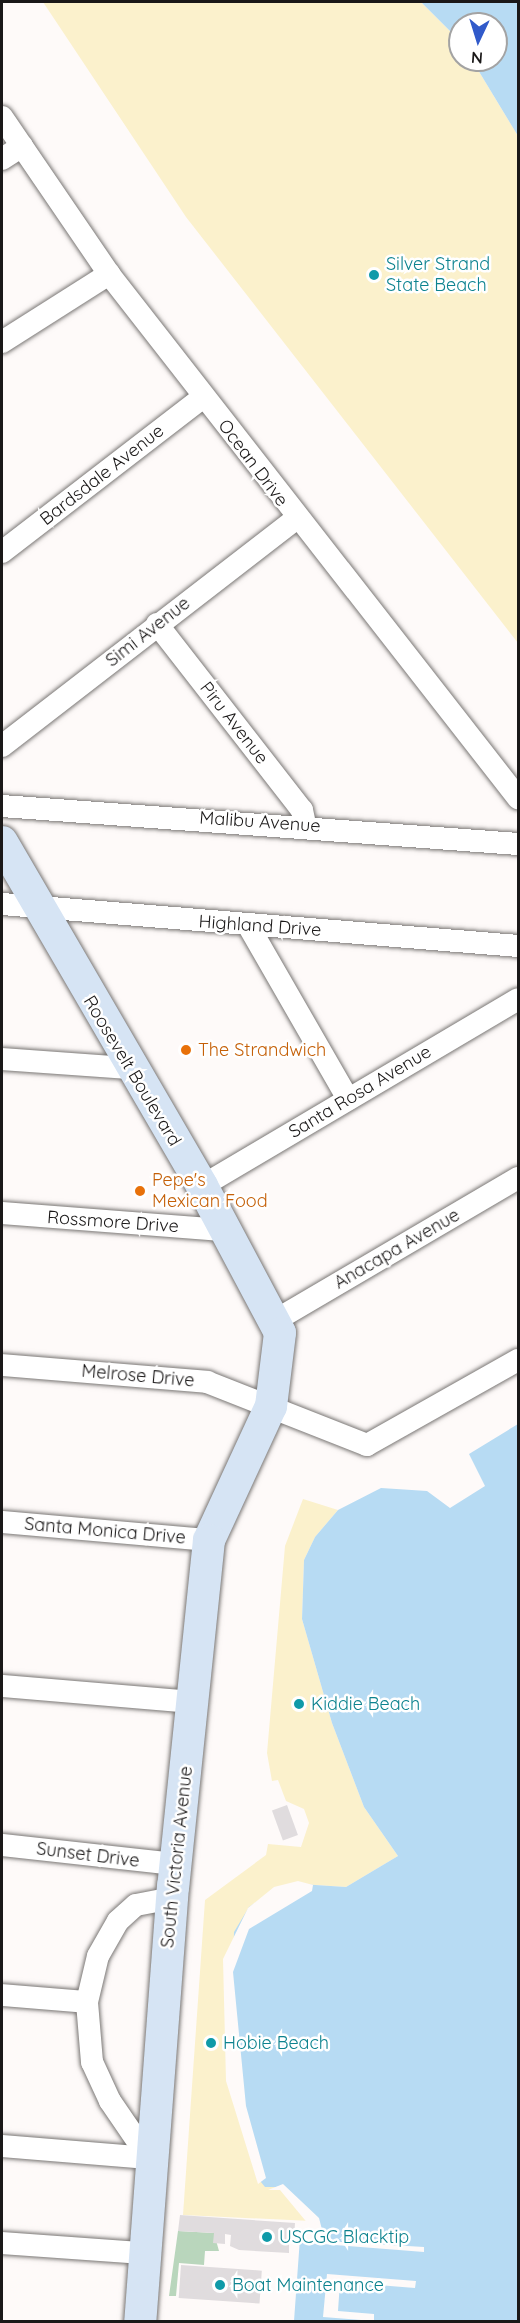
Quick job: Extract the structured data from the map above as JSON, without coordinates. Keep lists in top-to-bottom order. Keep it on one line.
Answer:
{"streets":{"street":["Ocean Drive","Bardsdale Avenue","Simi Avenue","Piru Avenue","Malibu Avenue","Highland Drive","Roosevelt Boulevard","Santa Rosa Avenue","Rossmore Drive","Anacapa Avenue","Melrose Drive","Santa Monica Drive","Sunset Drive","South Victoria Avenue"]},"crossings":[["Ocean Drive","Bardsdale Avenue"],["Ocean Drive","Simi Avenue"],["Simi Avenue","Piru Avenue"],["Piru Avenue","Malibu Avenue"],["Highland Drive","Roosevelt Boulevard"],["Roosevelt Boulevard","Santa Rosa Avenue"],["Roosevelt Boulevard","Rossmore Drive"],["Roosevelt Boulevard","Anacapa Avenue"],["Roosevelt Boulevard","Melrose Drive"],["Roosevelt Boulevard","South Victoria Avenue"],["Melrose Drive","South Victoria Avenue"],["Santa Monica Drive","South Victoria Avenue"],["Sunset Drive","South Victoria Avenue"]],"places":["Silver Strand State Beach","The Strandwich","Pepe's Mexican Food","Kiddie Beach","Hobie Beach","USCGC Blacktip","Boat Maintenance"],"north":"bottom"}
